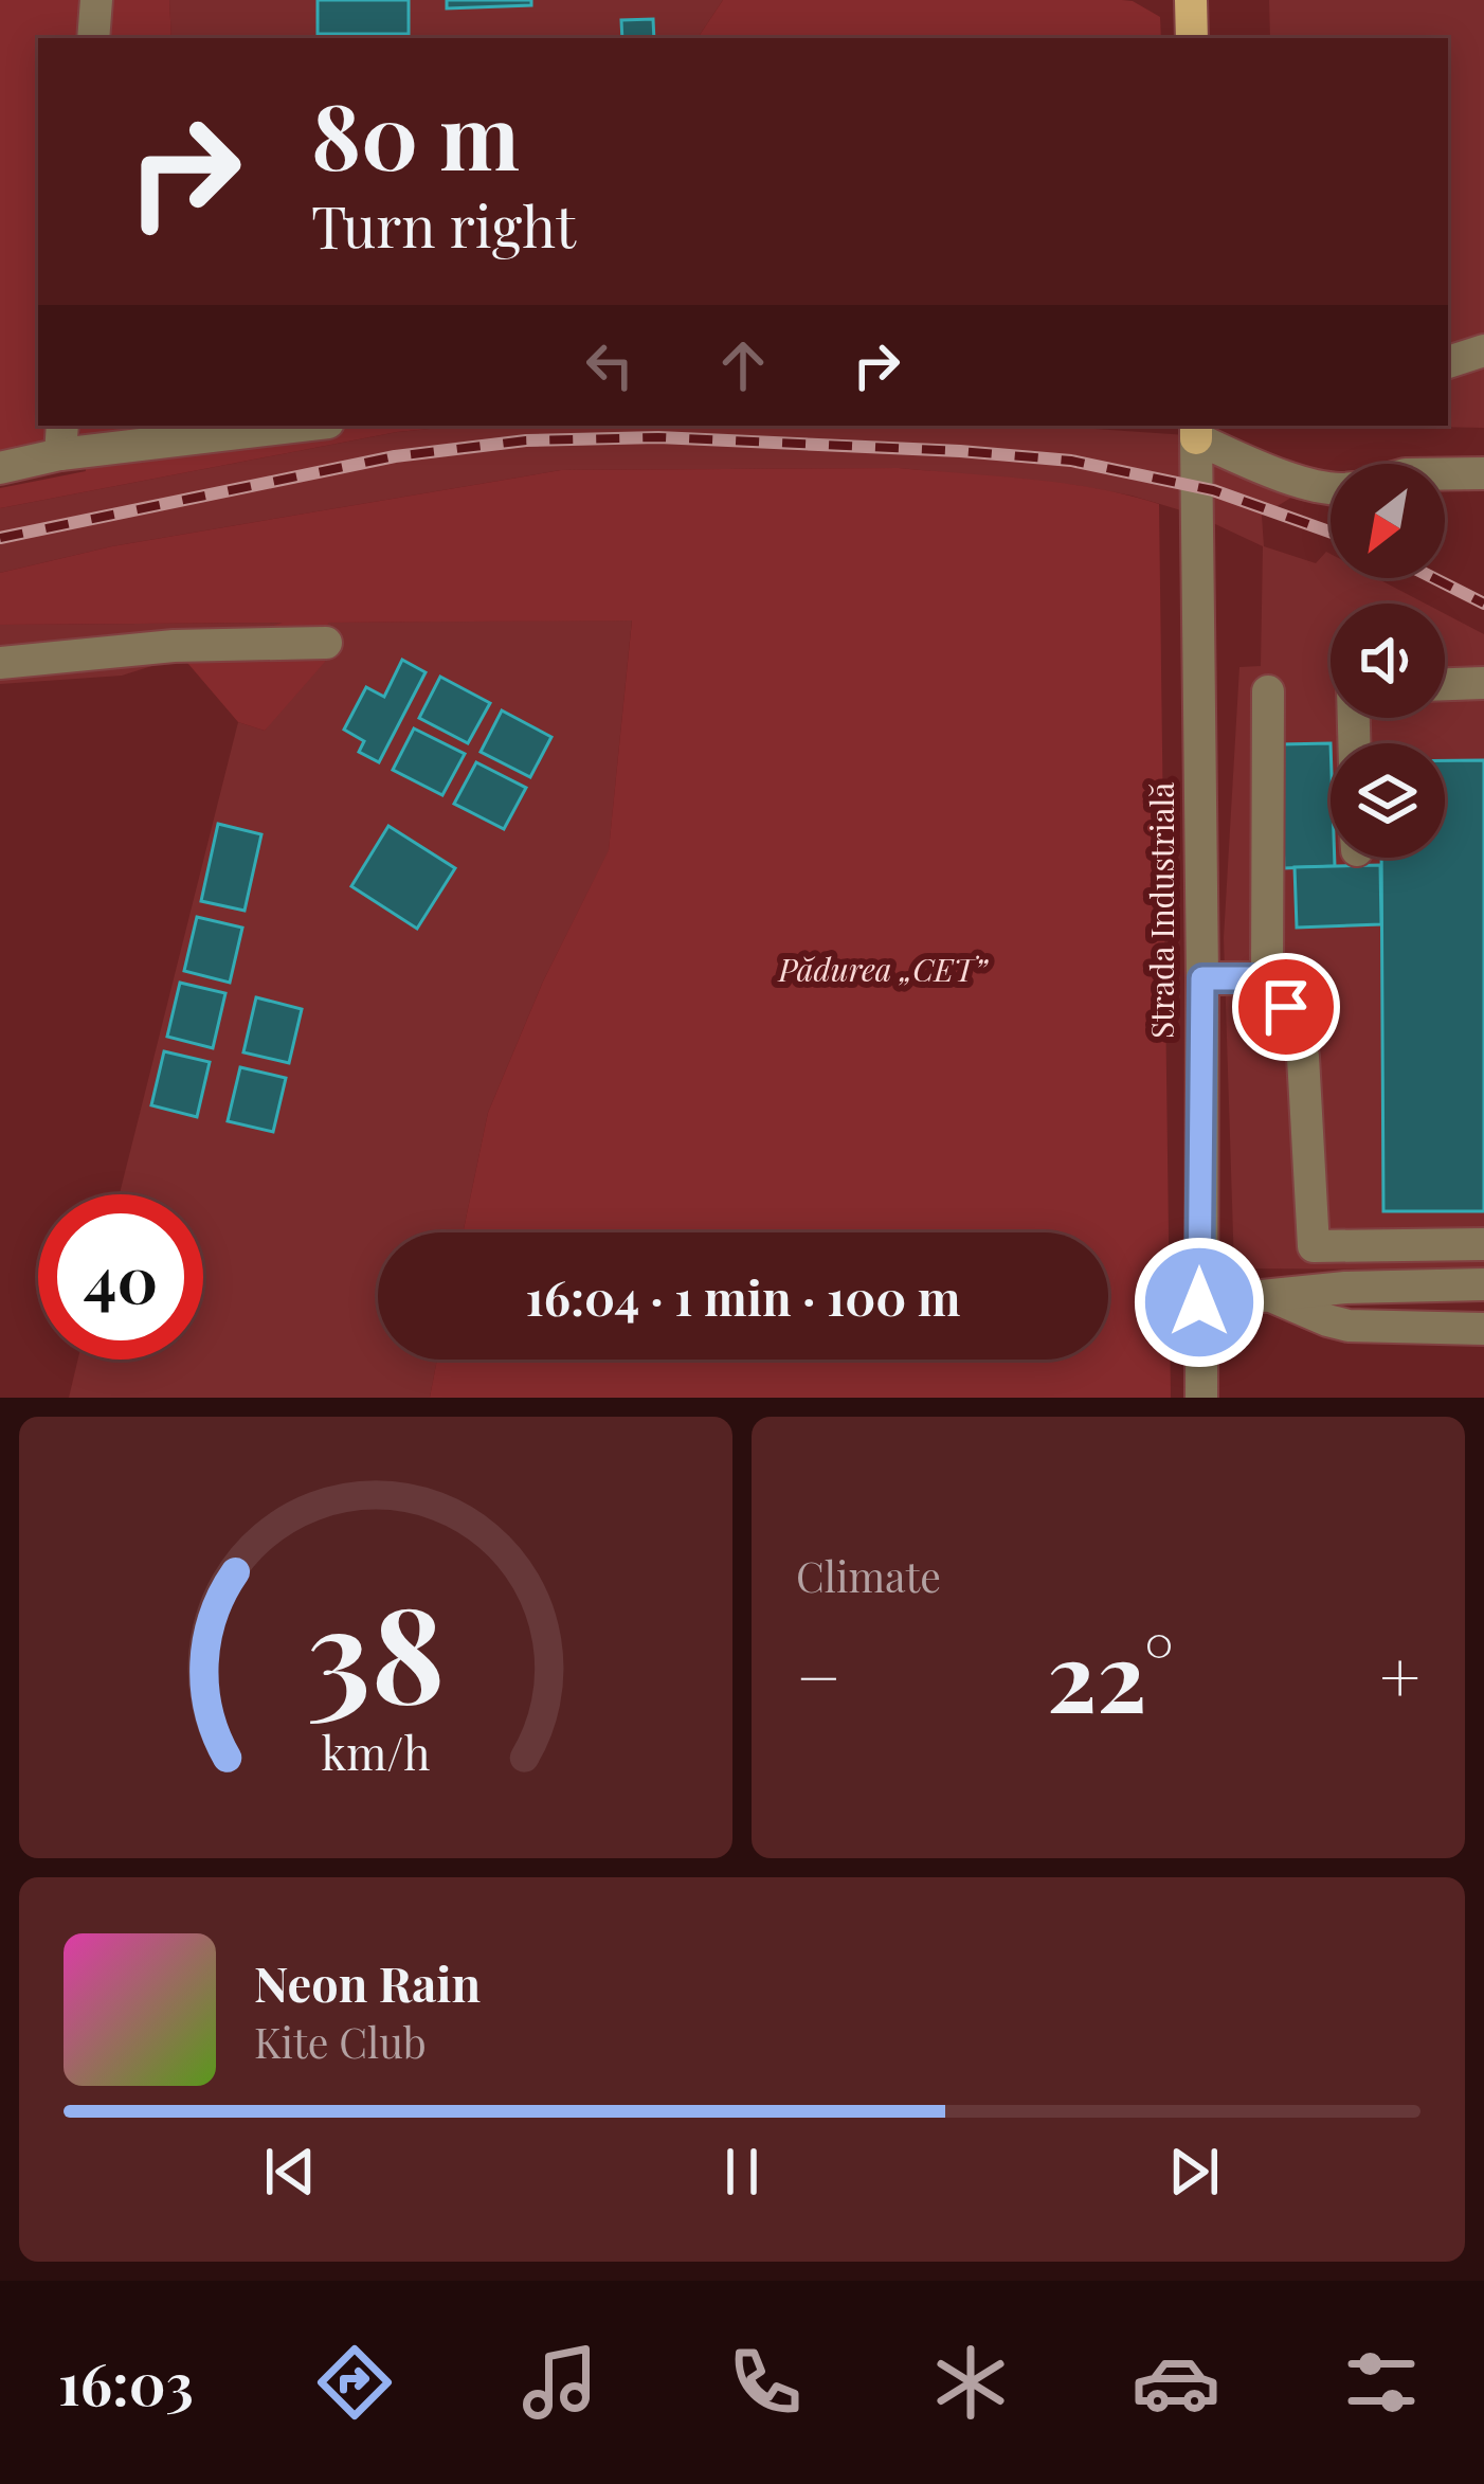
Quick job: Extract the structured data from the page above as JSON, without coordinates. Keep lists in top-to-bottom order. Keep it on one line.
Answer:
{"streets":{"street":["Strada Industrială"]},"parks":["Pădurea „CET”"],"north":"bottom left","page":{"turn":["80 m","Turn right"],"limit":"40","trip":"16:04 · 1 min · 100 m","tile":"Climate","heat":["−","22°","+"],"song":["Neon Rain","Kite Club"],"tabs":"16:03","gauge":["38","km/h"]}}
